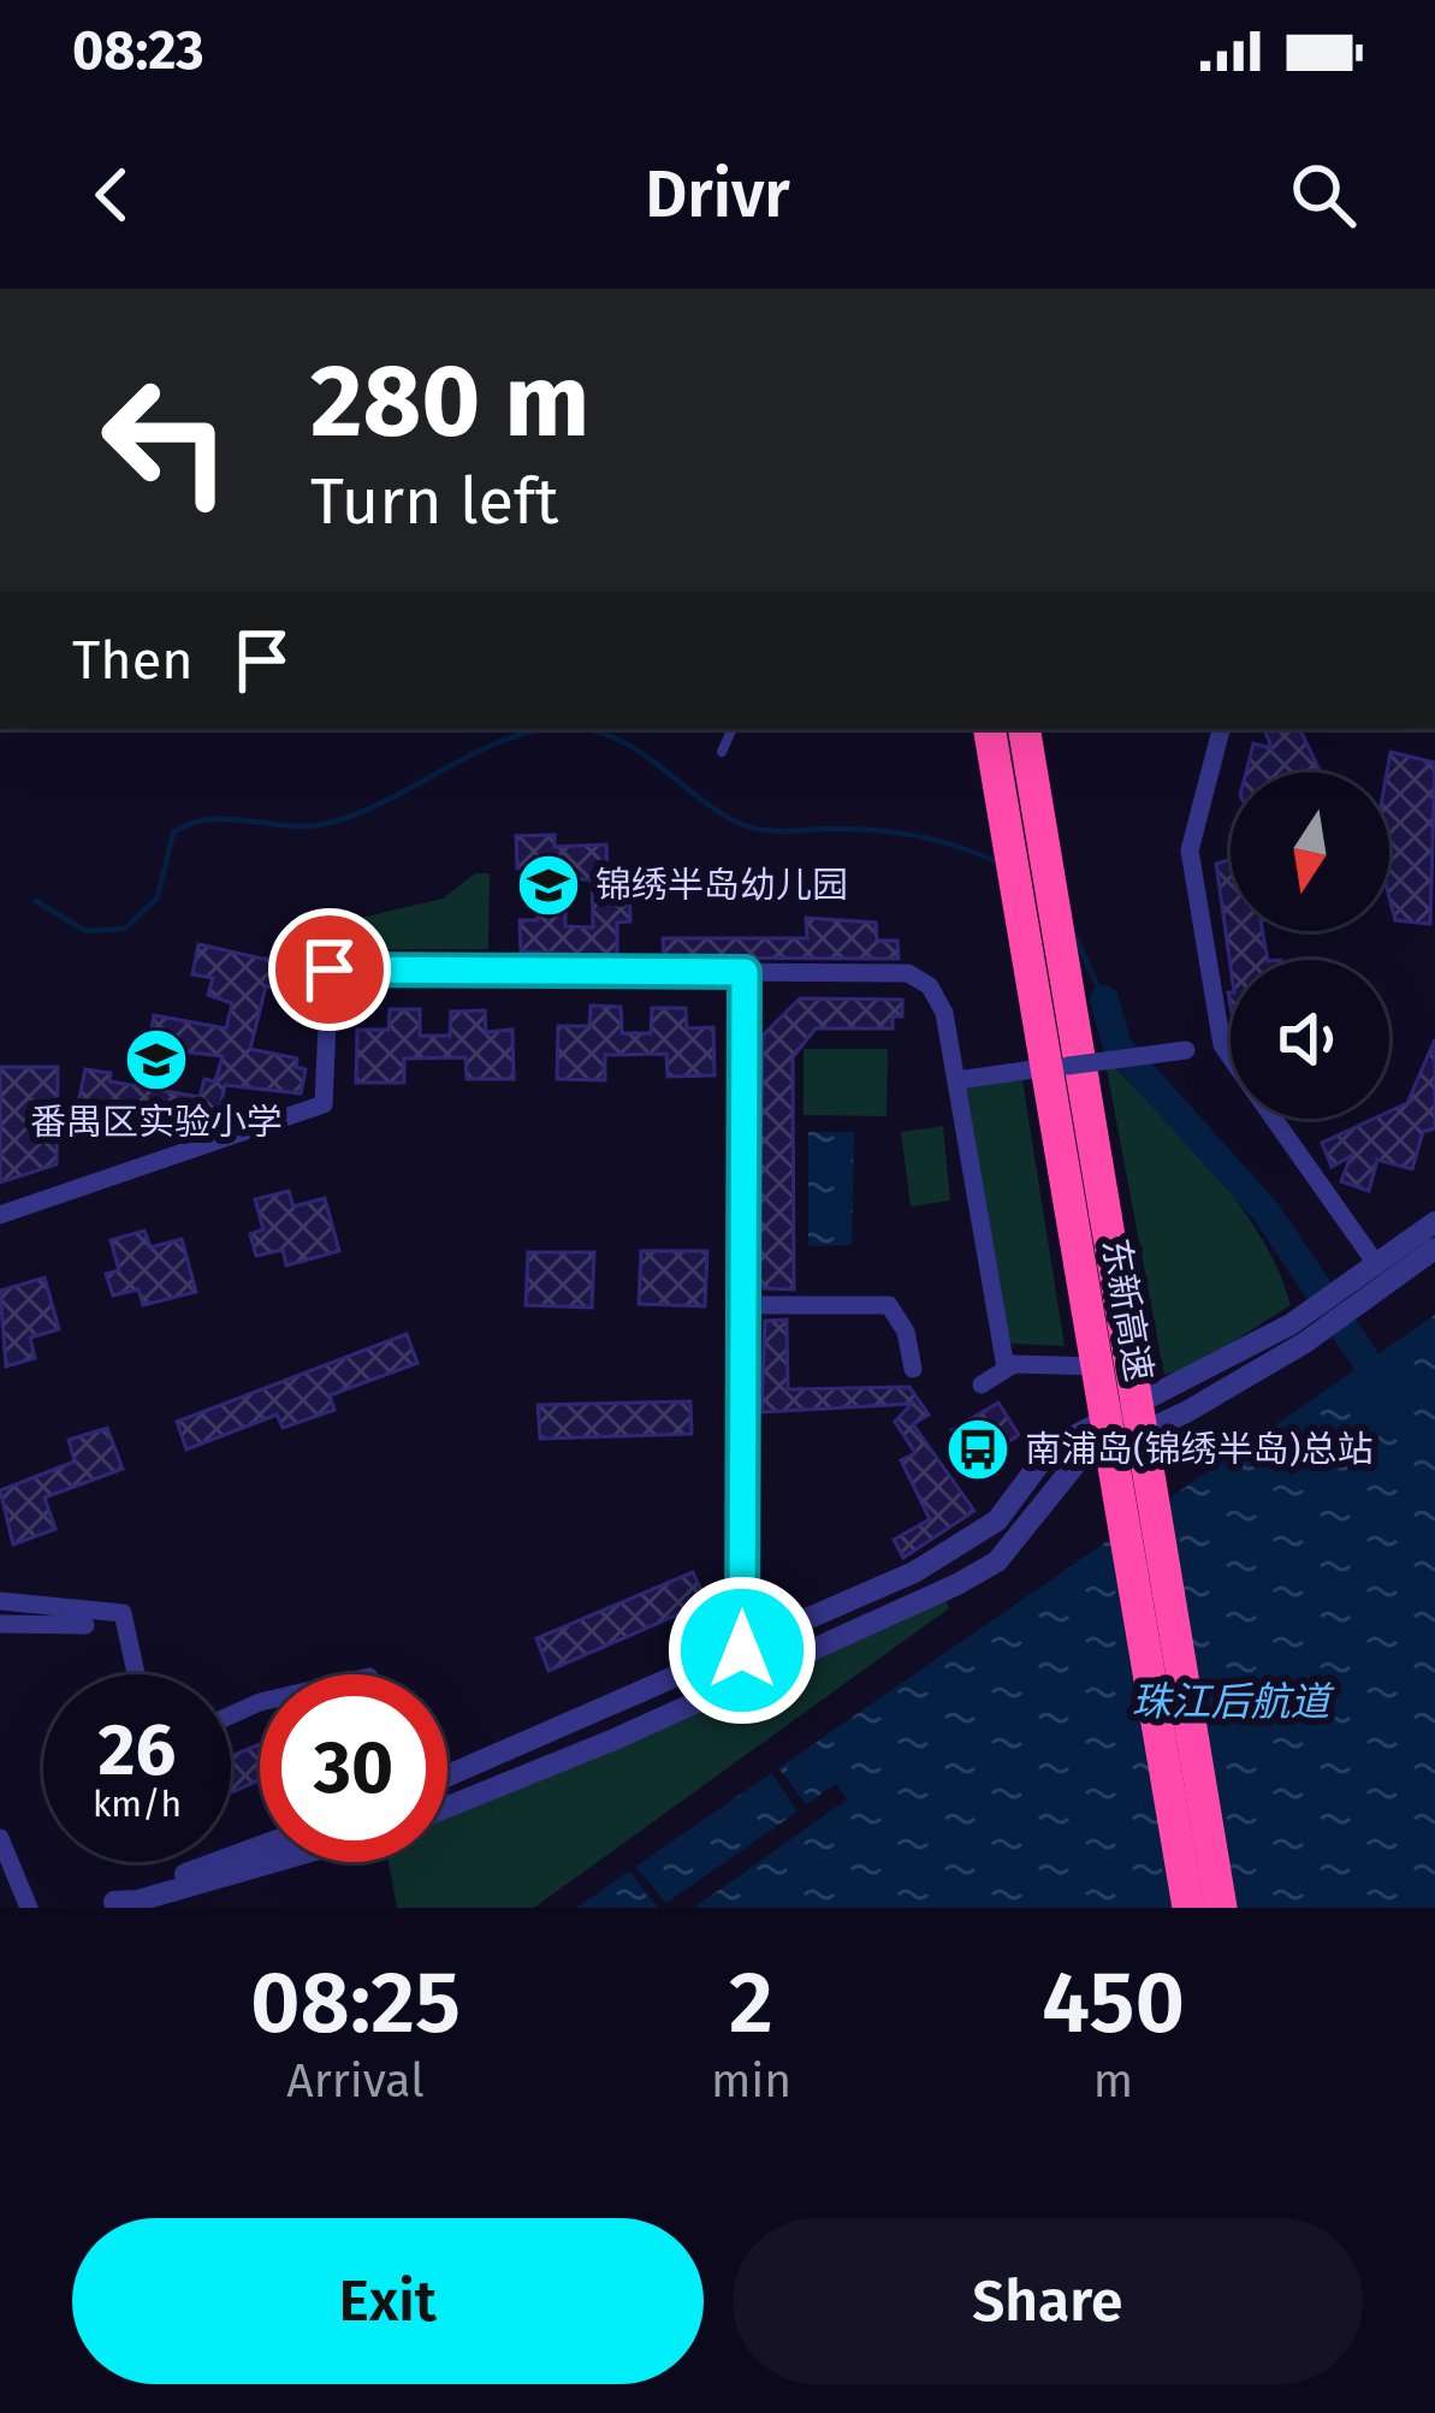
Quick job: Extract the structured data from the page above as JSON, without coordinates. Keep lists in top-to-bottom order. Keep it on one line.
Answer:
{"streets":{"highway":["东新高速"]},"water":["珠江后航道"],"places":{"school or university":["锦绣半岛幼儿园","番禺区实验小学"],"bus stop":["南浦岛(锦绣半岛)总站"]},"north":"bottom","page":{"status":"08:23","header":"Drivr","turn":["280 m","Turn left"],"then":"Then","speed":"26 km/h","limit":"30","eta":["08:25","Arrival","2","min","450","m"],"buttons":["Exit","Share"]}}
